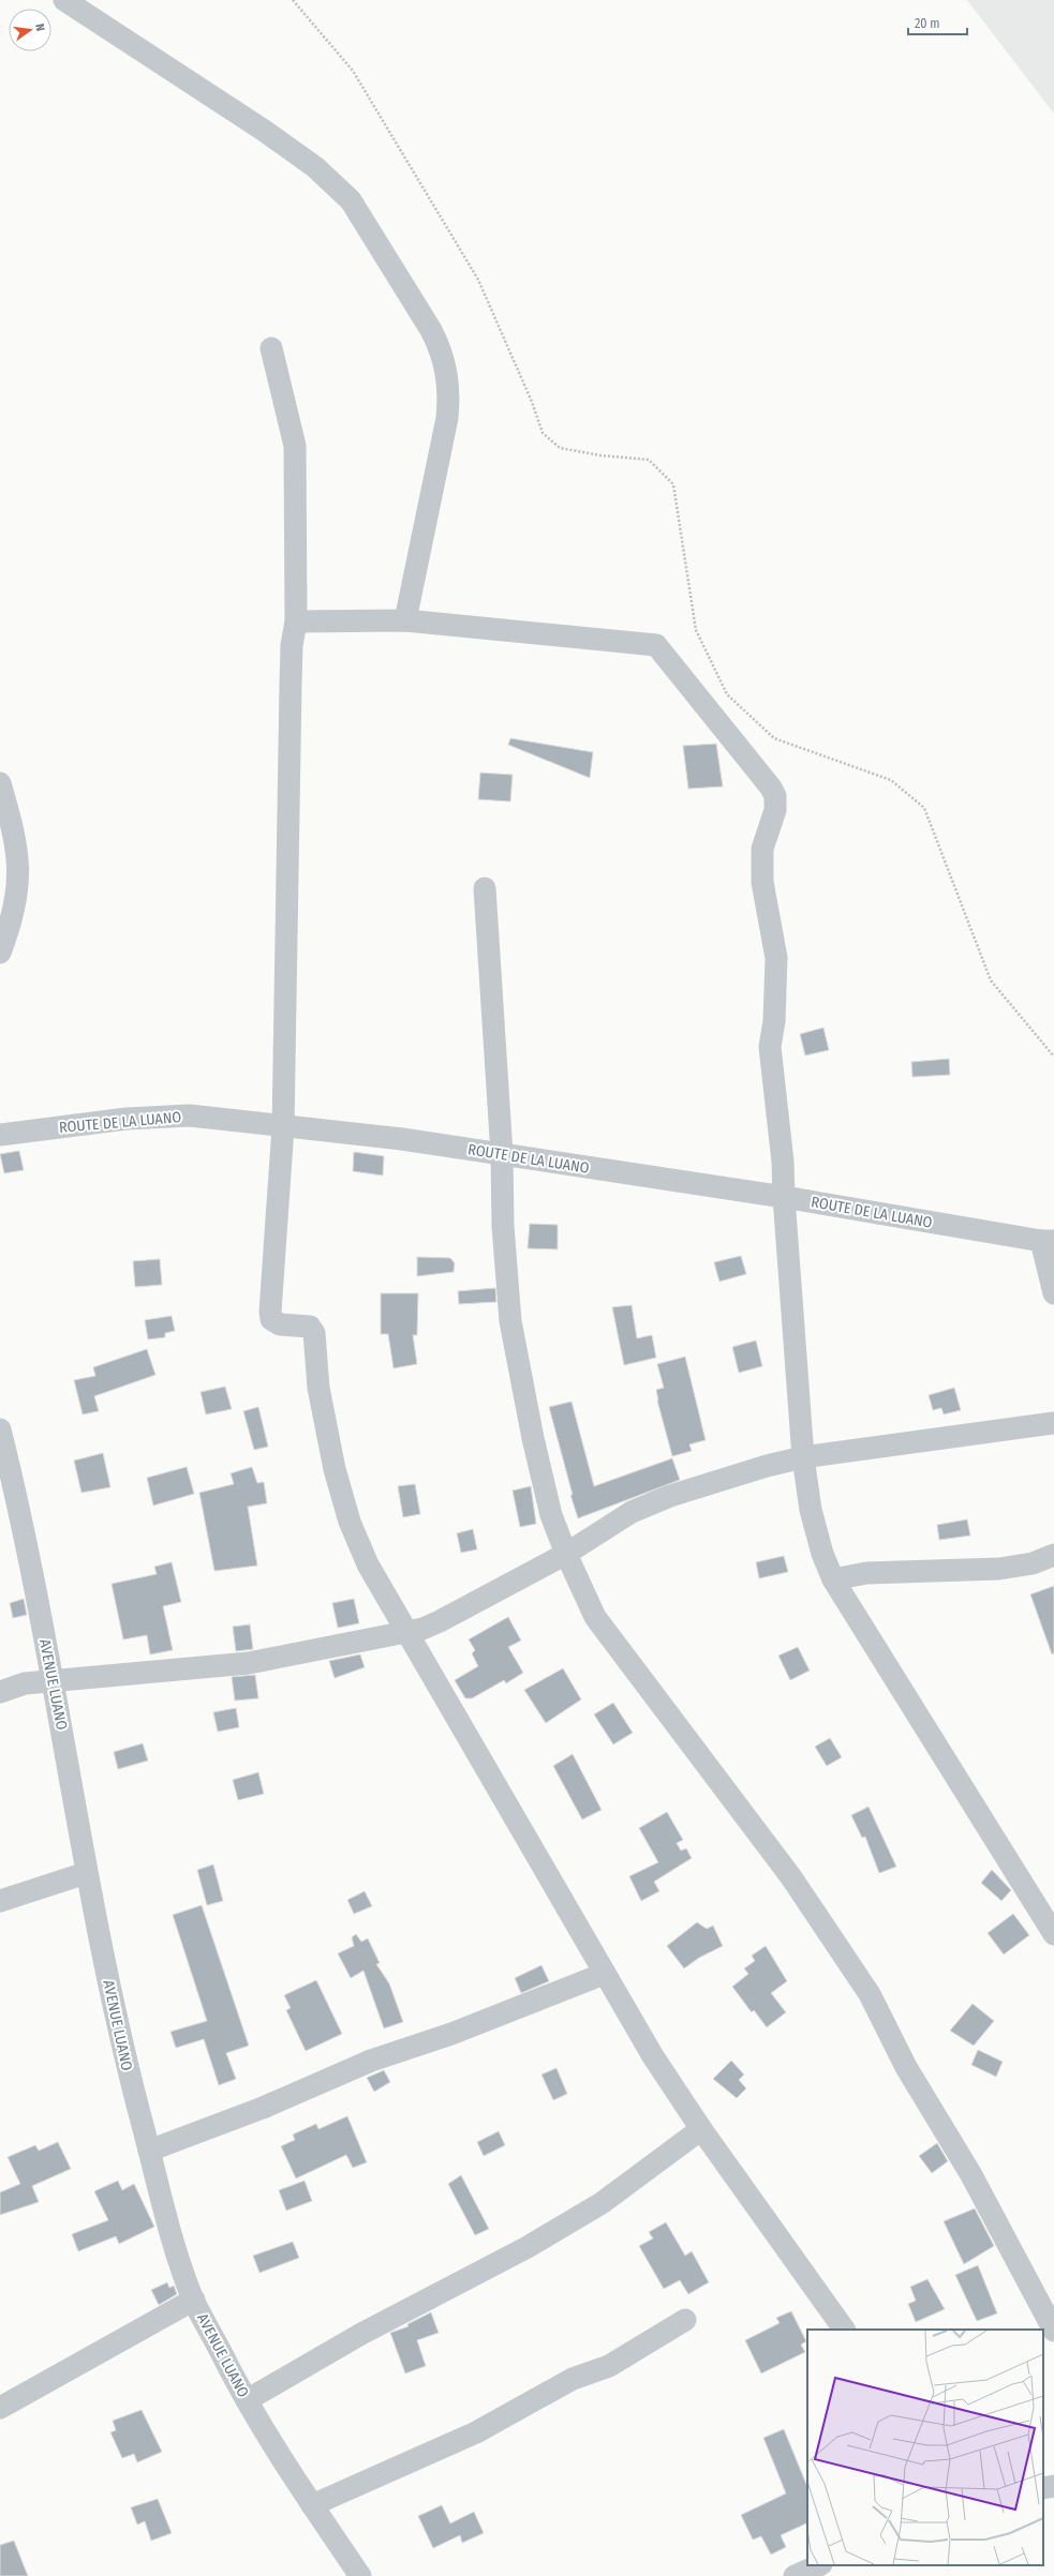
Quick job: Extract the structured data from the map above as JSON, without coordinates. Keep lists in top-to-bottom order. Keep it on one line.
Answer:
{"streets":{"street":["ROUTE DE LA LUANO","AVENUE LUANO"]},"scale_bar":"20 m","north":"right"}
